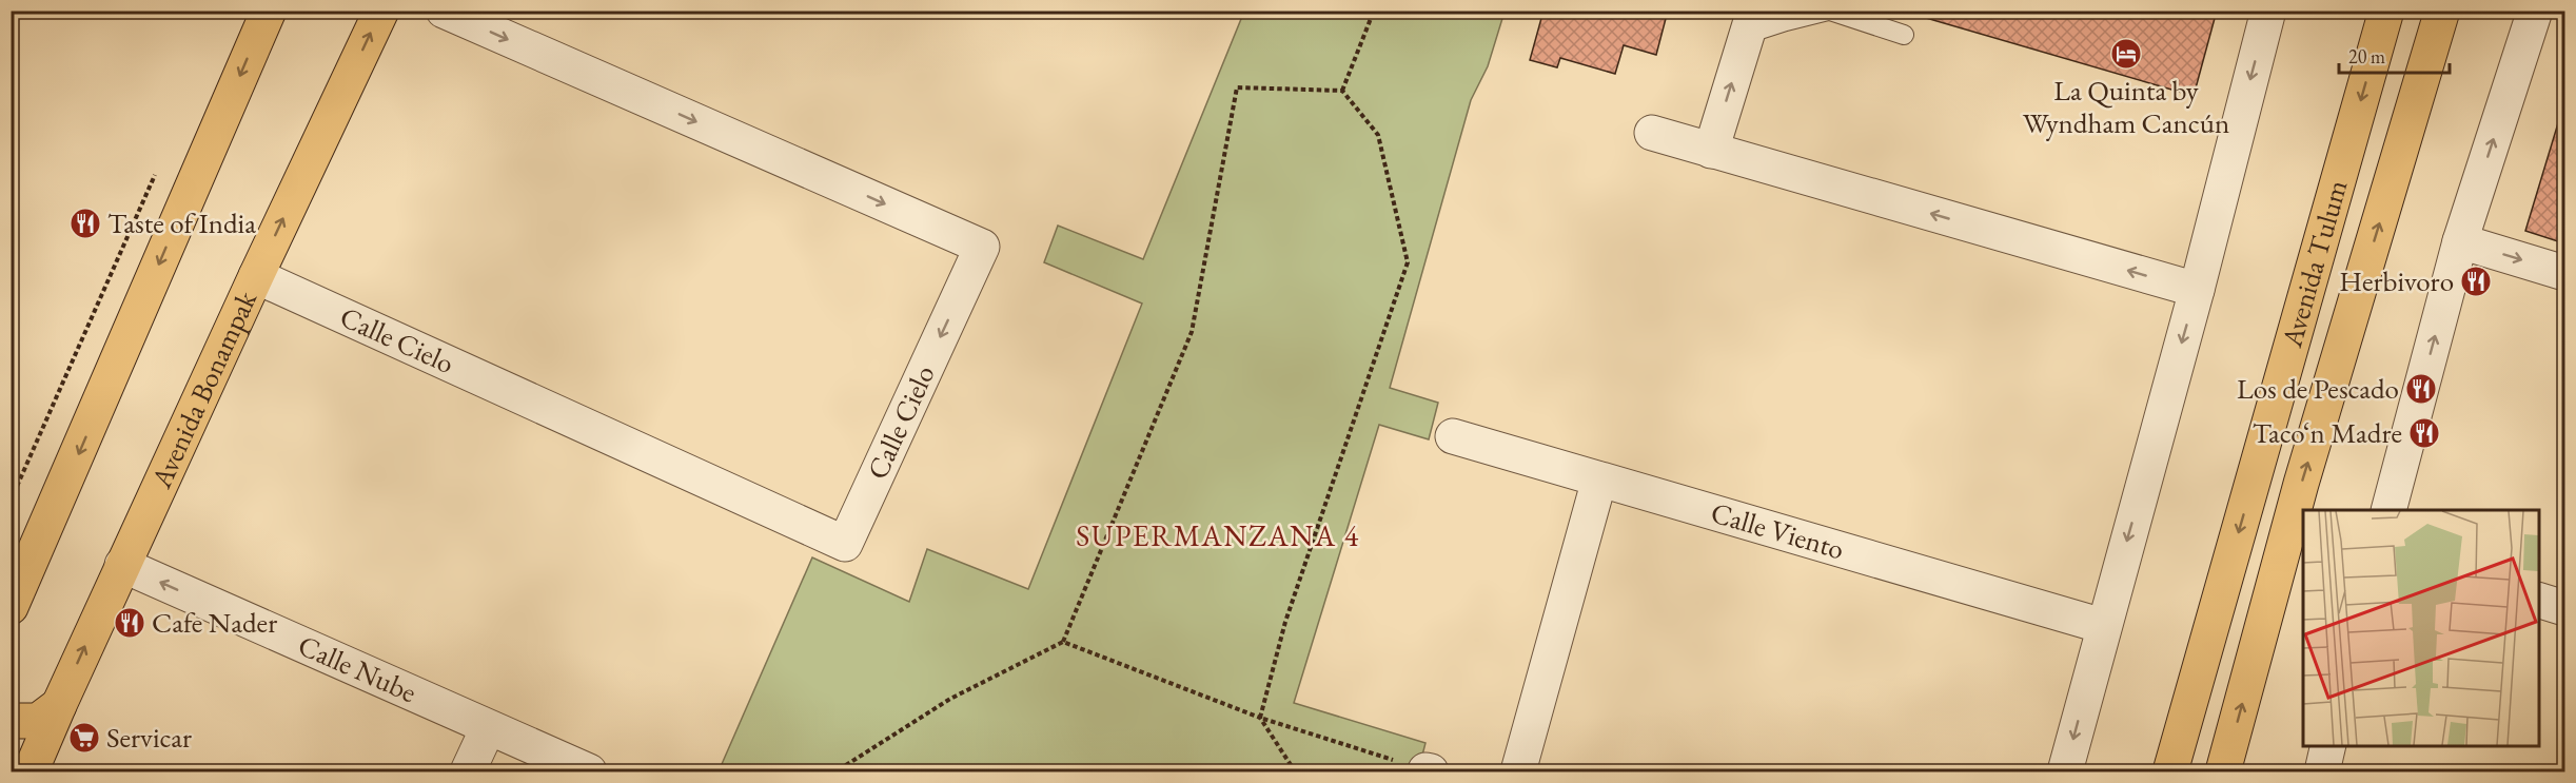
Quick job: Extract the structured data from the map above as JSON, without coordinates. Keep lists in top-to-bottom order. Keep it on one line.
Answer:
{"streets":{"main road":["Avenida Tulum","Avenida Bonampak"],"street":["Calle Cielo","Calle Viento","Calle Nube"]},"crossings":[["Calle Cielo","Avenida Bonampak"],["Avenida Bonampak","Calle Nube"]],"one_way":["Calle Nube"],"districts":["SUPERMANZANA 4"],"places":{"hotel":["La Quinta by Wyndham Cancún"],"restaurant":["Taste of India","Herbivoro","Los de Pescado","Taco‘n Madre","Cafe Nader"],"supermarket":["Servicar"]},"scale_bar":"20 m"}
